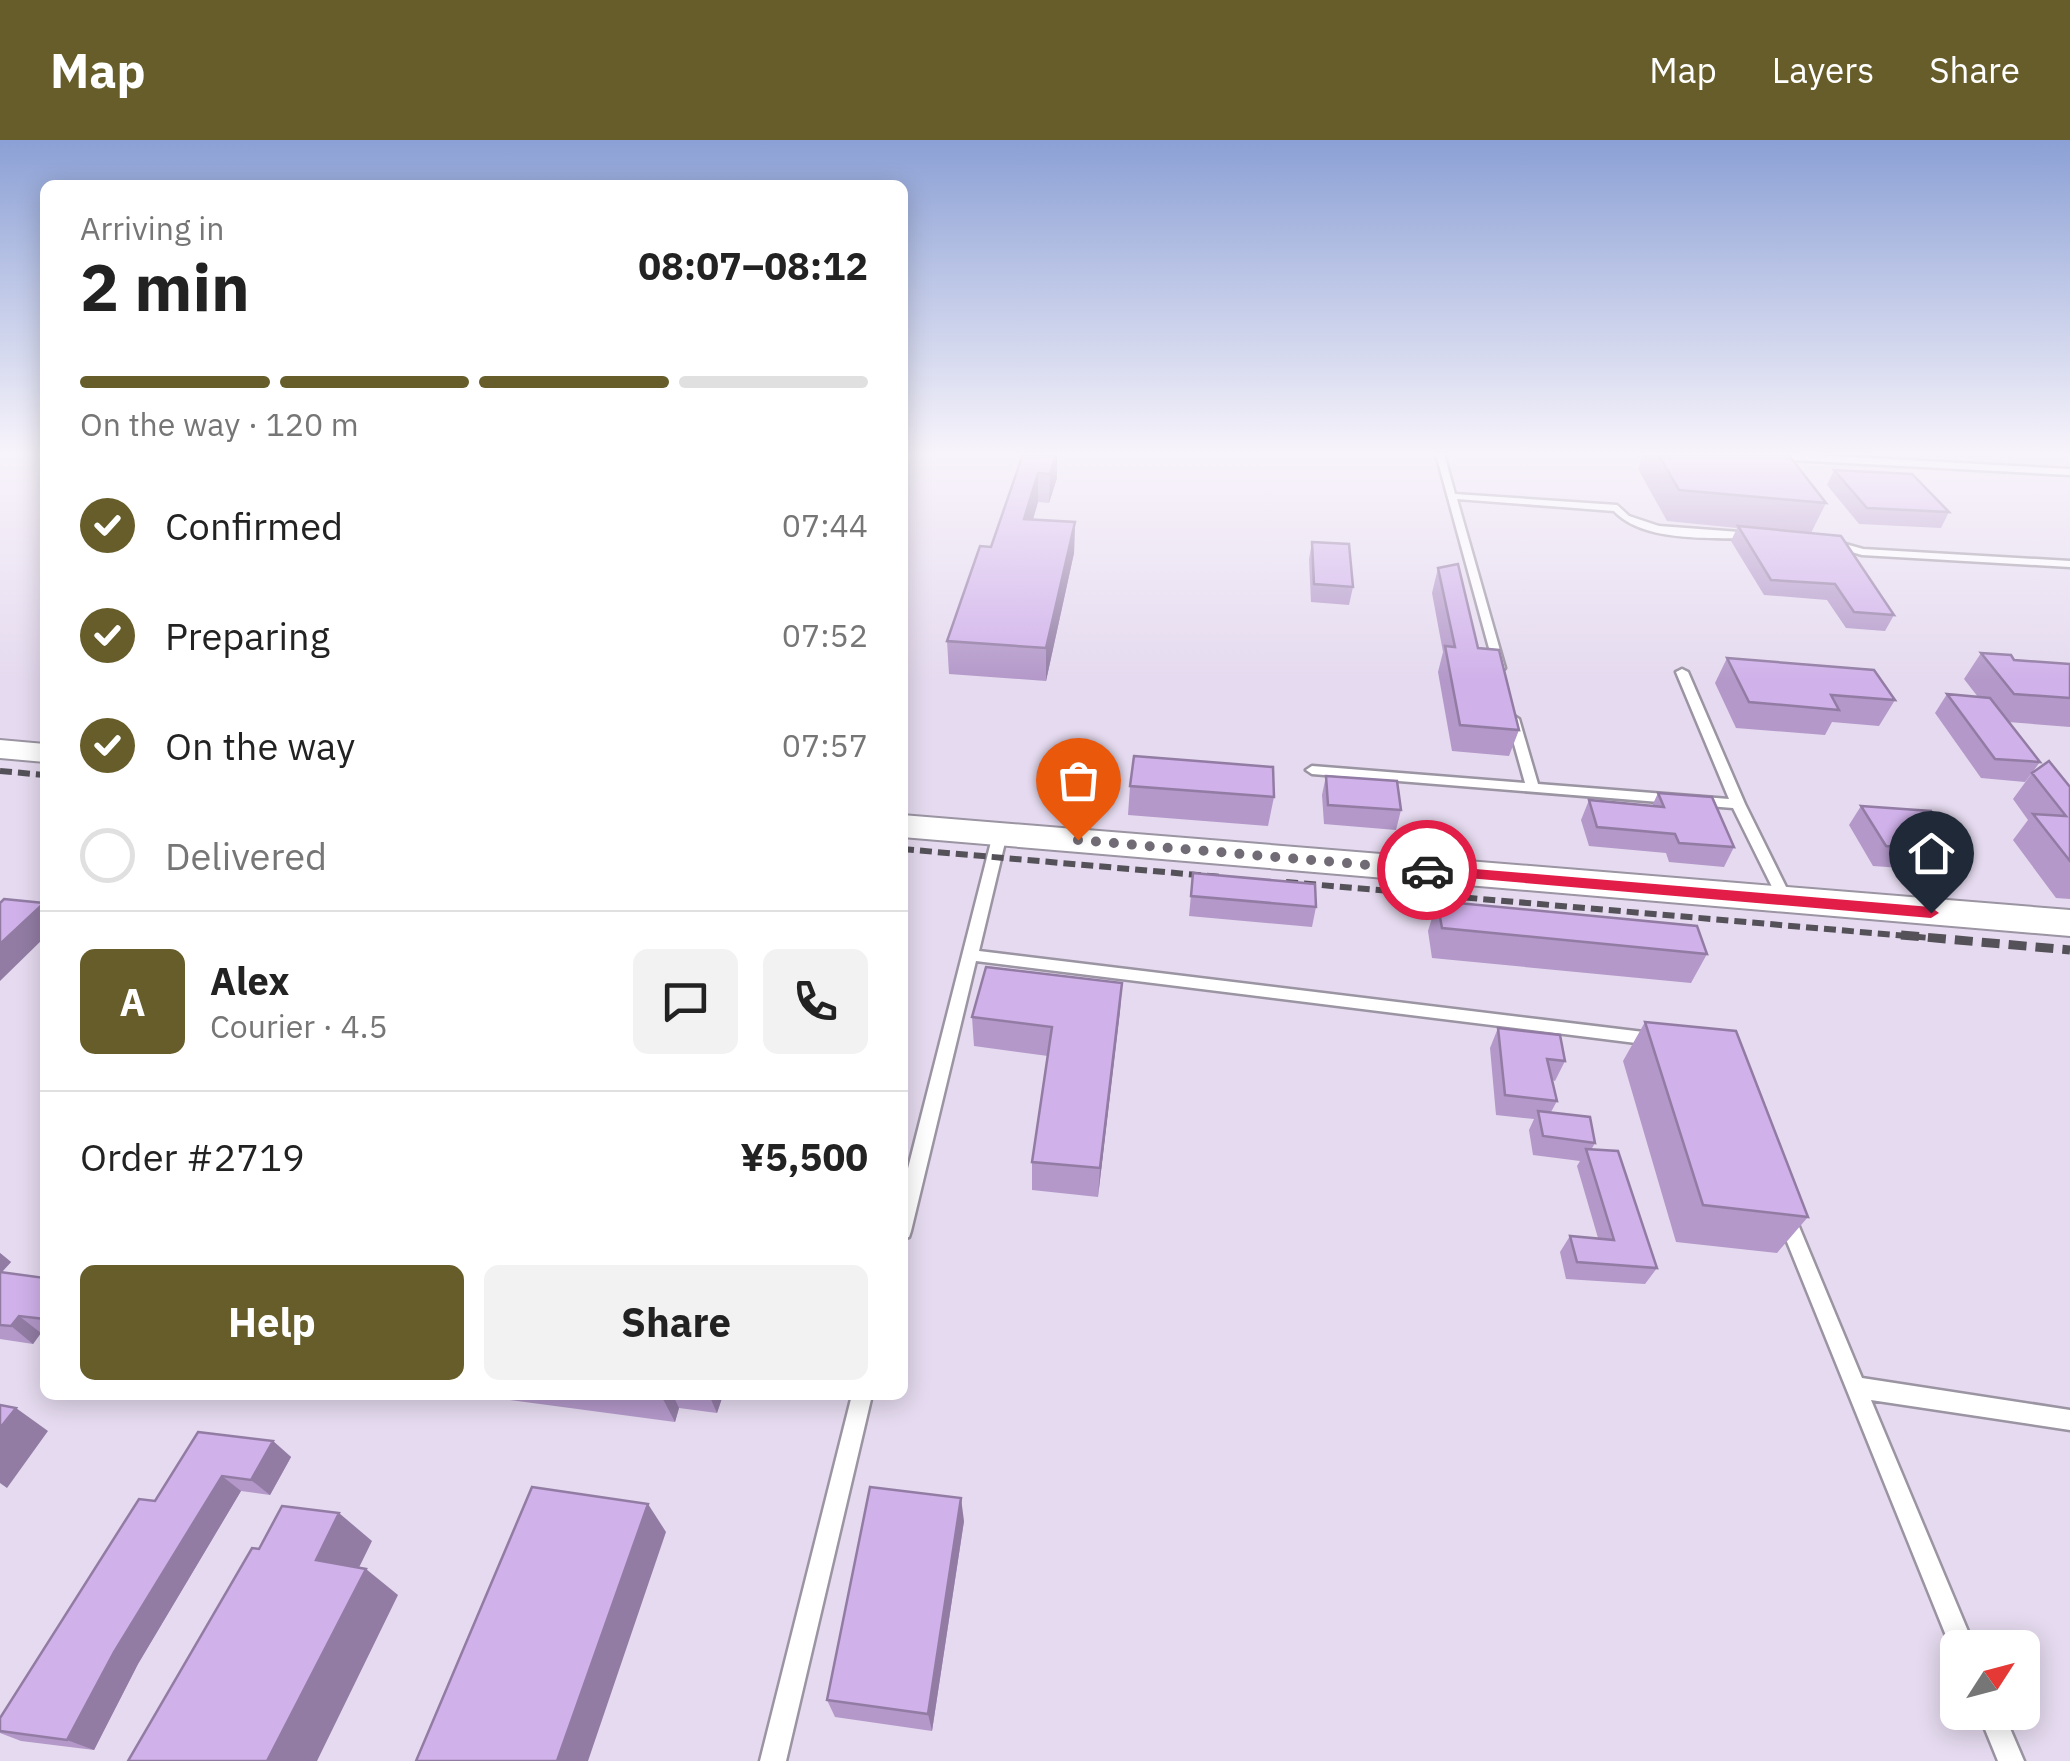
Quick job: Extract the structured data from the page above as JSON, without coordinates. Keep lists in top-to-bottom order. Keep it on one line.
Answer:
{"north":"top right","page":{"header":"Map","nav":["Map","Layers","Share"],"heading":["2 min","Arriving in","08:07–08:12"],"panel":["Alex","Courier · 4.5","Order #2719","¥5,500"],"bar":"On the way · 120 m","list":[["Confirmed","07:44"],["Preparing","07:52"],["On the way","07:57"],"Delivered"],"round":"A","buttons":["Help","Share"]}}
